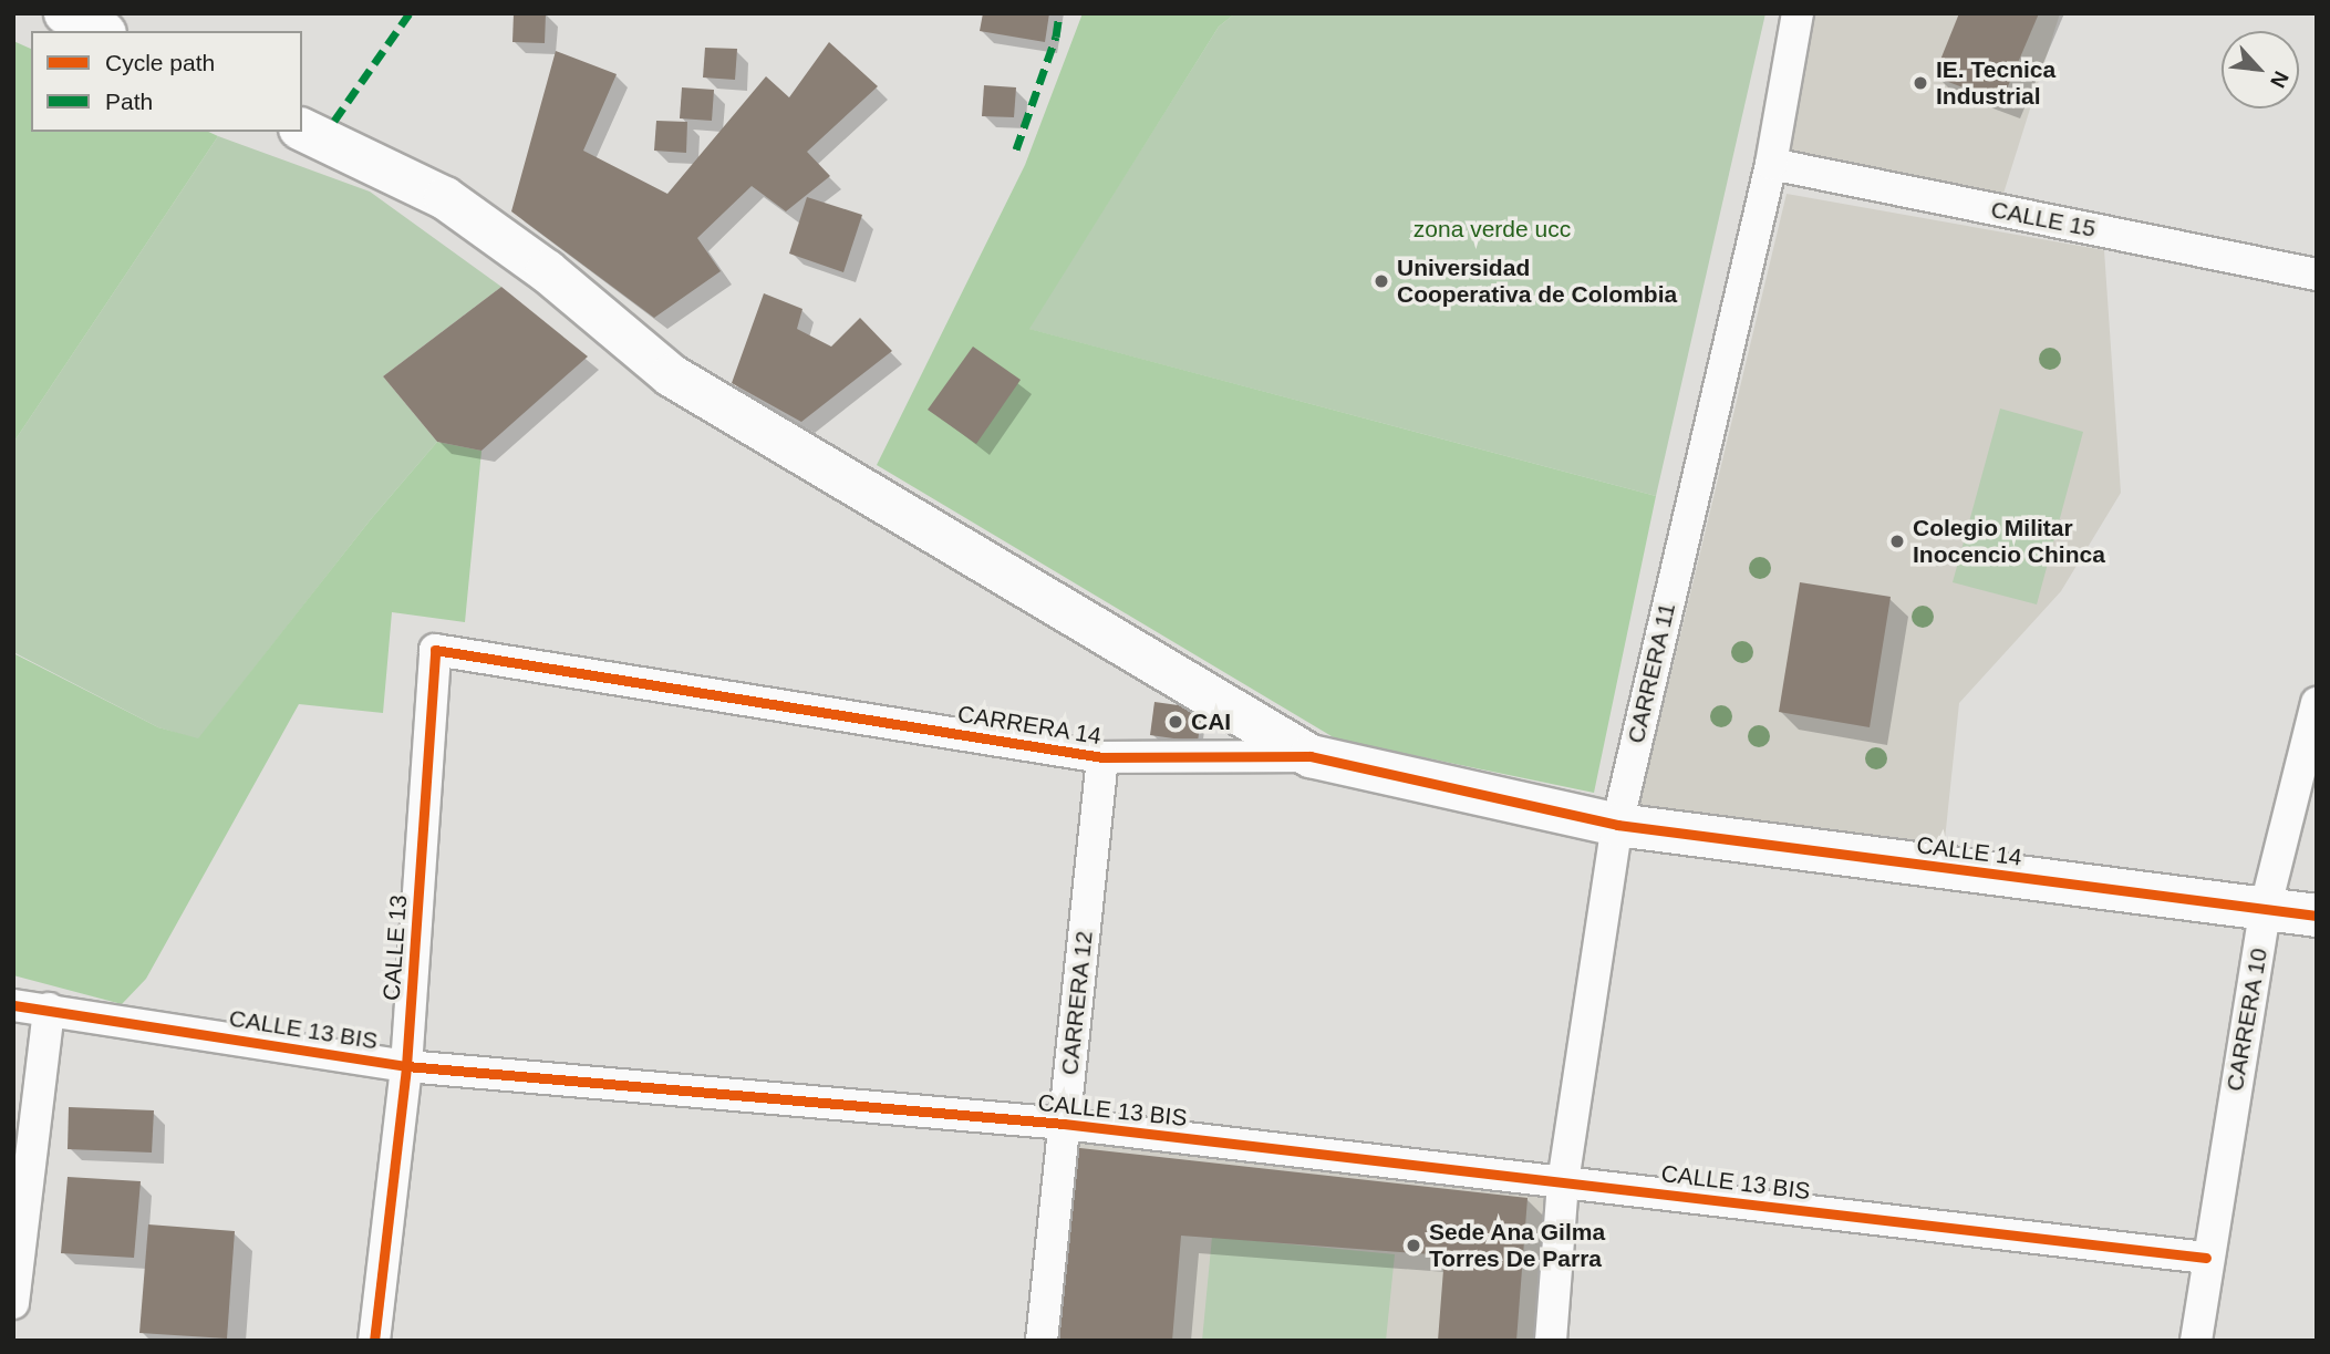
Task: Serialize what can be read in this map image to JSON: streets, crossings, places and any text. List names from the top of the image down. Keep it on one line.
{"streets":{"street":["CALLE 15","CARRERA 11","CARRERA 14","CALLE 14","CALLE 13","CARRERA 12","CARRERA 10","CALLE 13 BIS"]},"crossings":[["CALLE 15","CARRERA 11"],["CARRERA 11","CARRERA 14"],["CARRERA 11","CALLE 14"],["CARRERA 11","CALLE 13 BIS"],["CARRERA 14","CALLE 14"],["CARRERA 14","CALLE 13"],["CARRERA 14","CARRERA 12"],["CALLE 14","CARRERA 10"],["CALLE 13","CALLE 13 BIS"],["CARRERA 12","CALLE 13 BIS"],["CARRERA 10","CALLE 13 BIS"]],"parks":["zona verde ucc"],"places":["IE. Tecnica Industrial","Universidad Cooperativa de Colombia","Colegio Militar Inocencio Chinca","CAI","Sede Ana Gilma Torres De Parra"],"legend":["Cycle path","Path"],"north":"bottom right"}
